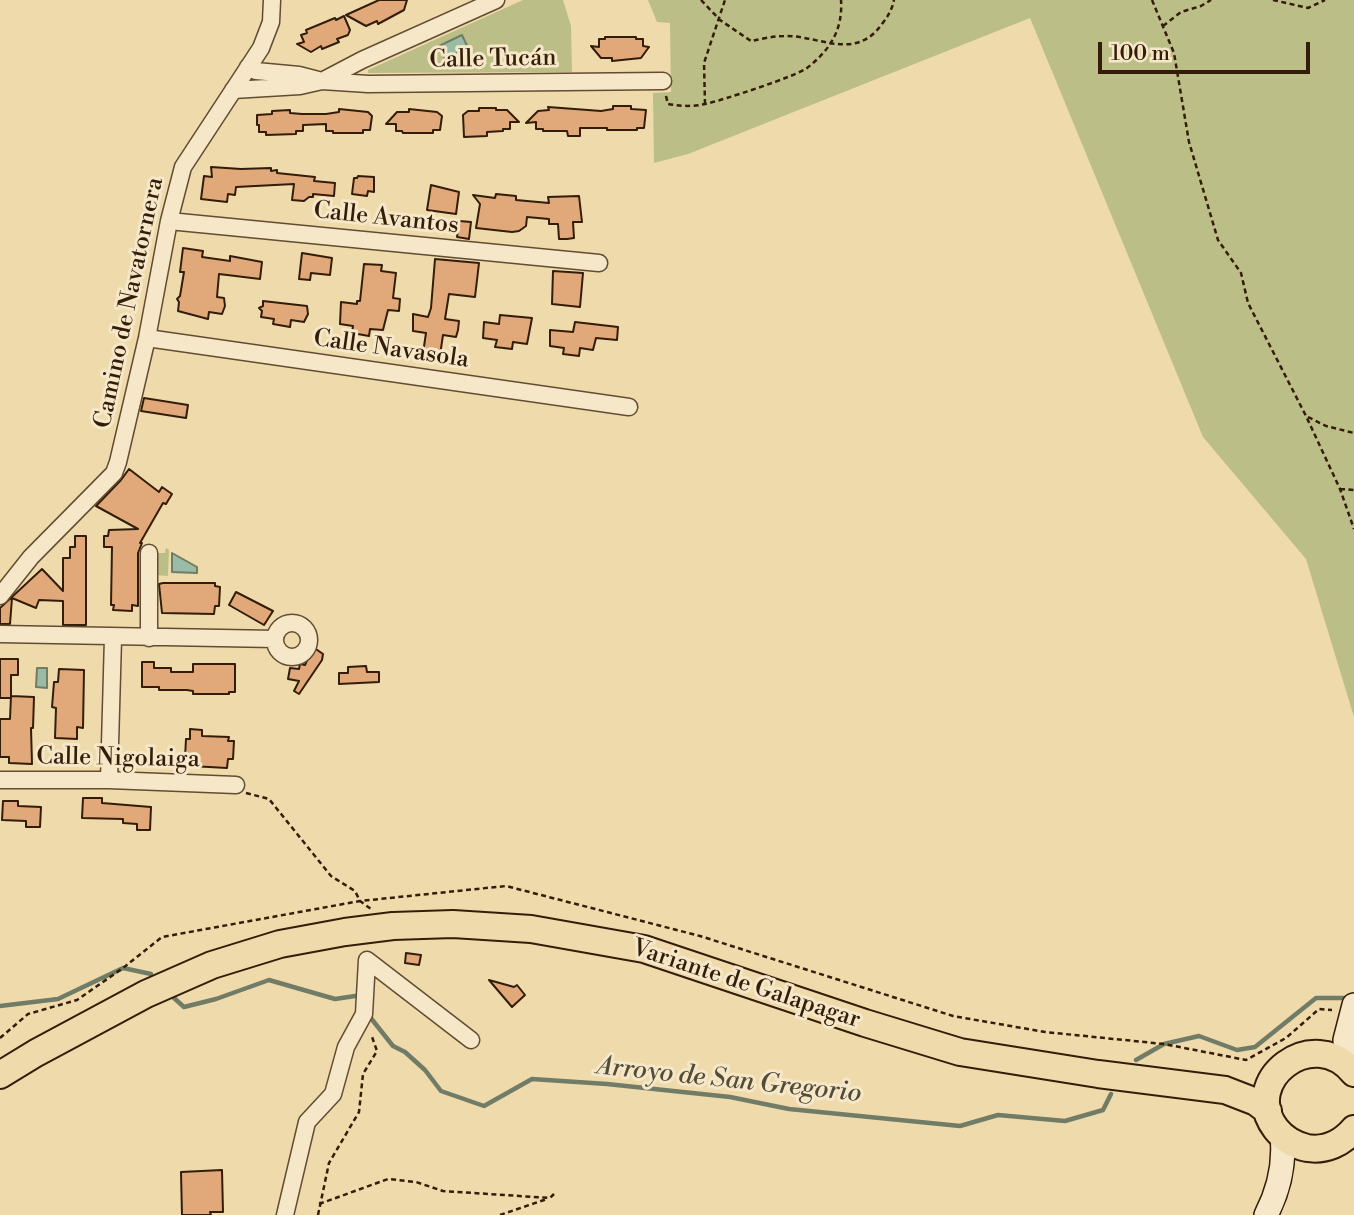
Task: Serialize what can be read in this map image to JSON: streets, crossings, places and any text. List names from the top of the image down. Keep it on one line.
{"streets":{"main road":["Variante de Galapagar"],"street":["Calle Tucán","Calle Avantos","Camino de Navatornera","Calle Navasola","Calle Nigolaiga"]},"crossings":[["Calle Tucán","Camino de Navatornera"],["Calle Avantos","Camino de Navatornera"],["Camino de Navatornera","Calle Navasola"]],"water":["Arroyo de San Gregorio"],"scale_bar":"100 m"}
